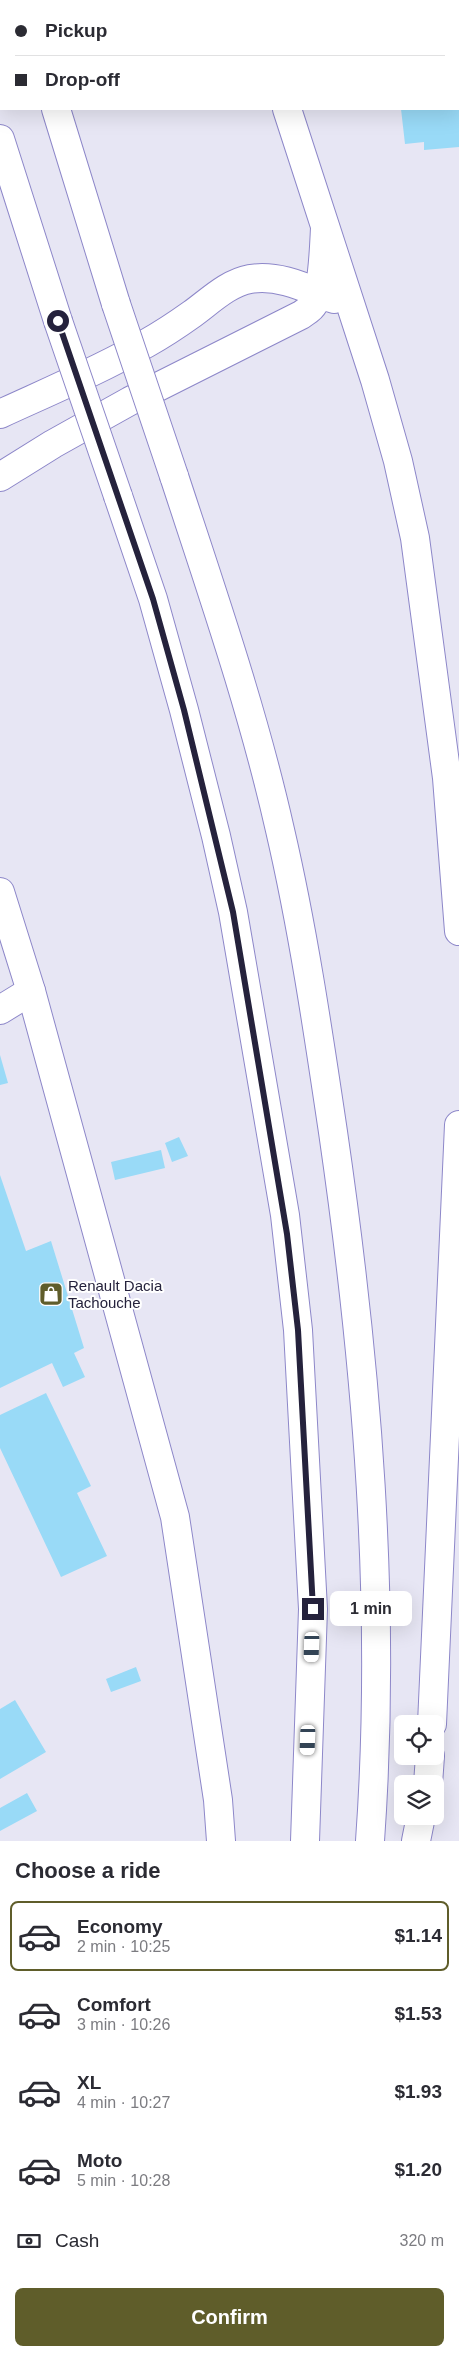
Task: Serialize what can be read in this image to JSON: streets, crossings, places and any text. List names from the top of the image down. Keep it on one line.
{"places":{"shop":["Renault Dacia Tachouche"]},"page":{"banner":["Pickup","Drop-off"],"bubble":"1 min","heading":"Choose a ride","list":[{"name":"Economy","note":"2 min · 10:25","value":"$1.14"},{"name":"Comfort","note":"3 min · 10:26","value":"$1.53"},{"name":"XL","note":"4 min · 10:27","value":"$1.93"},{"name":"Moto","note":"5 min · 10:28","value":"$1.20"}],"pay":["Cash","320 m"],"buttons":"Confirm"}}
